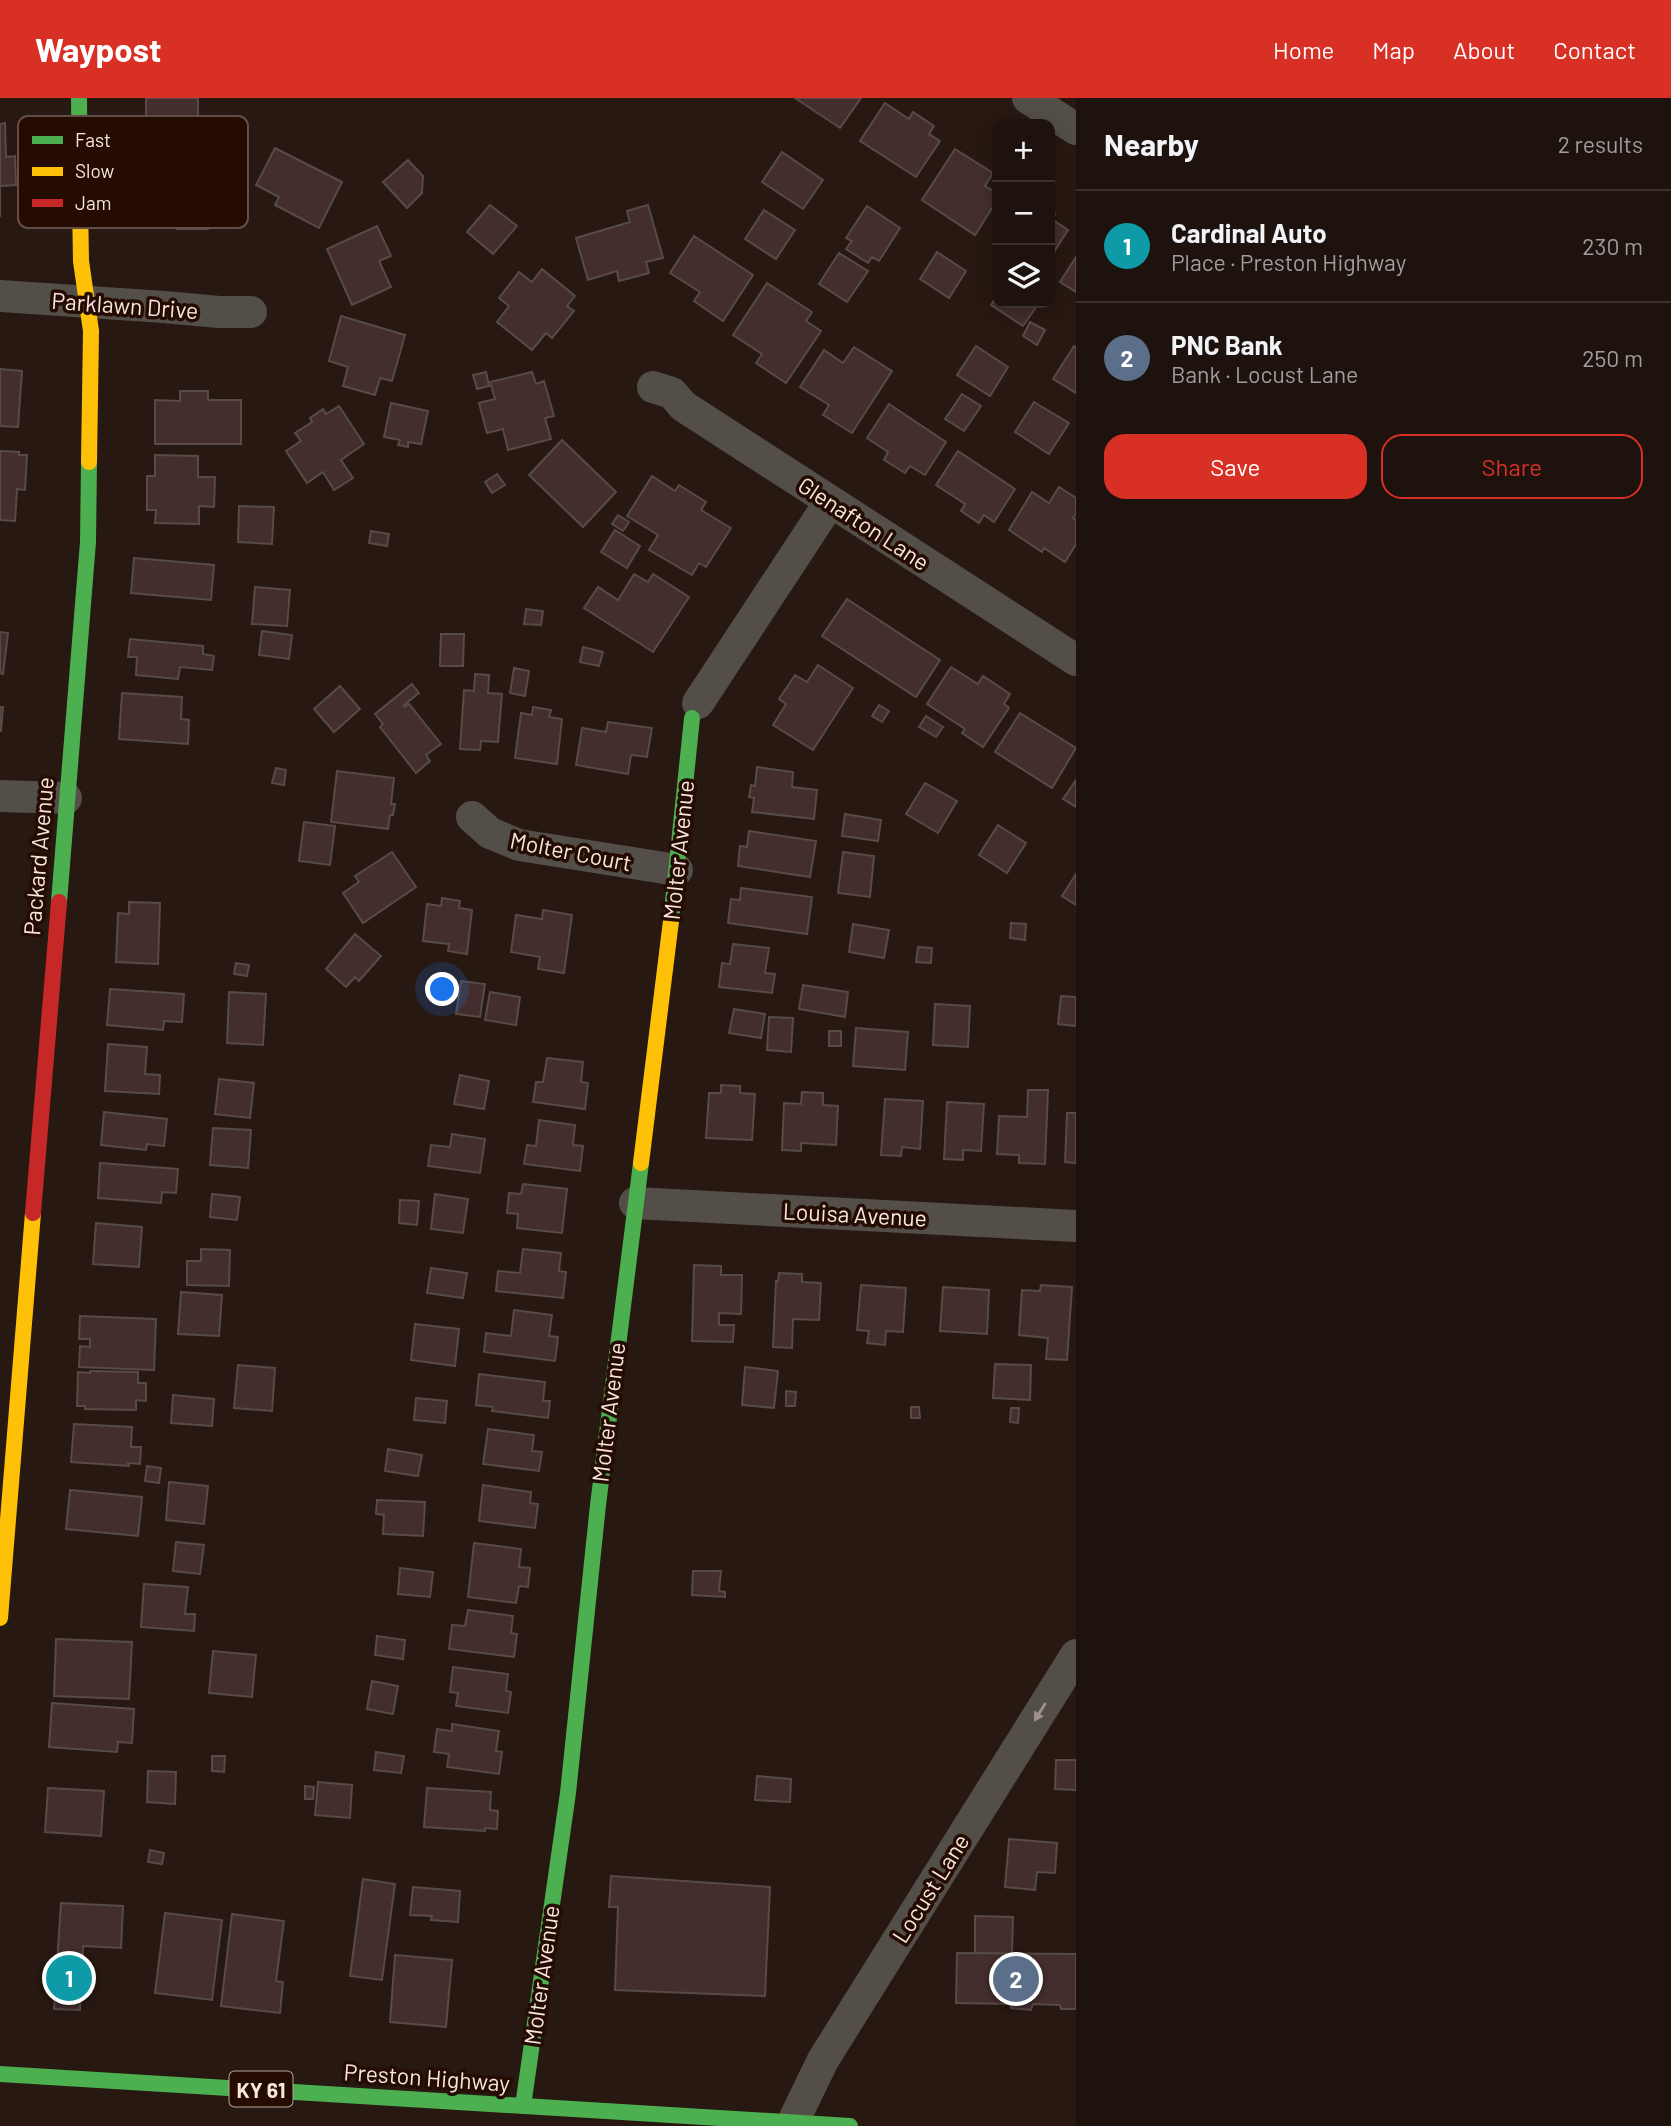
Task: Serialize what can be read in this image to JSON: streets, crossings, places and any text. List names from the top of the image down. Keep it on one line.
{"streets":{"street":["Parklawn Drive","Glenafton Lane","Molter Avenue","Molter Court","Packard Avenue","Louisa Avenue","Locust Lane","Preston Highway","KY 61"]},"crossings":[["Parklawn Drive","Packard Avenue"],["Glenafton Lane","Molter Avenue"],["Molter Avenue","Molter Court"],["Molter Avenue","Louisa Avenue"],["Molter Avenue","Preston Highway"],["Locust Lane","Preston Highway"]],"one_way":["Locust Lane"],"legend":["Fast","Slow","Jam"],"page":{"header":"Waypost","nav":["Home","Map","About","Contact"],"heading":["Nearby","2 results"],"map_buttons":["+","−"],"list":[{"mark":"1","name":"Cardinal Auto","note":"Place · Preston Highway","value":"230 m"},{"mark":"2","name":"PNC Bank","note":"Bank · Locust Lane","value":"250 m"}],"buttons":["Save","Share"],"pins":["1","2"]}}
